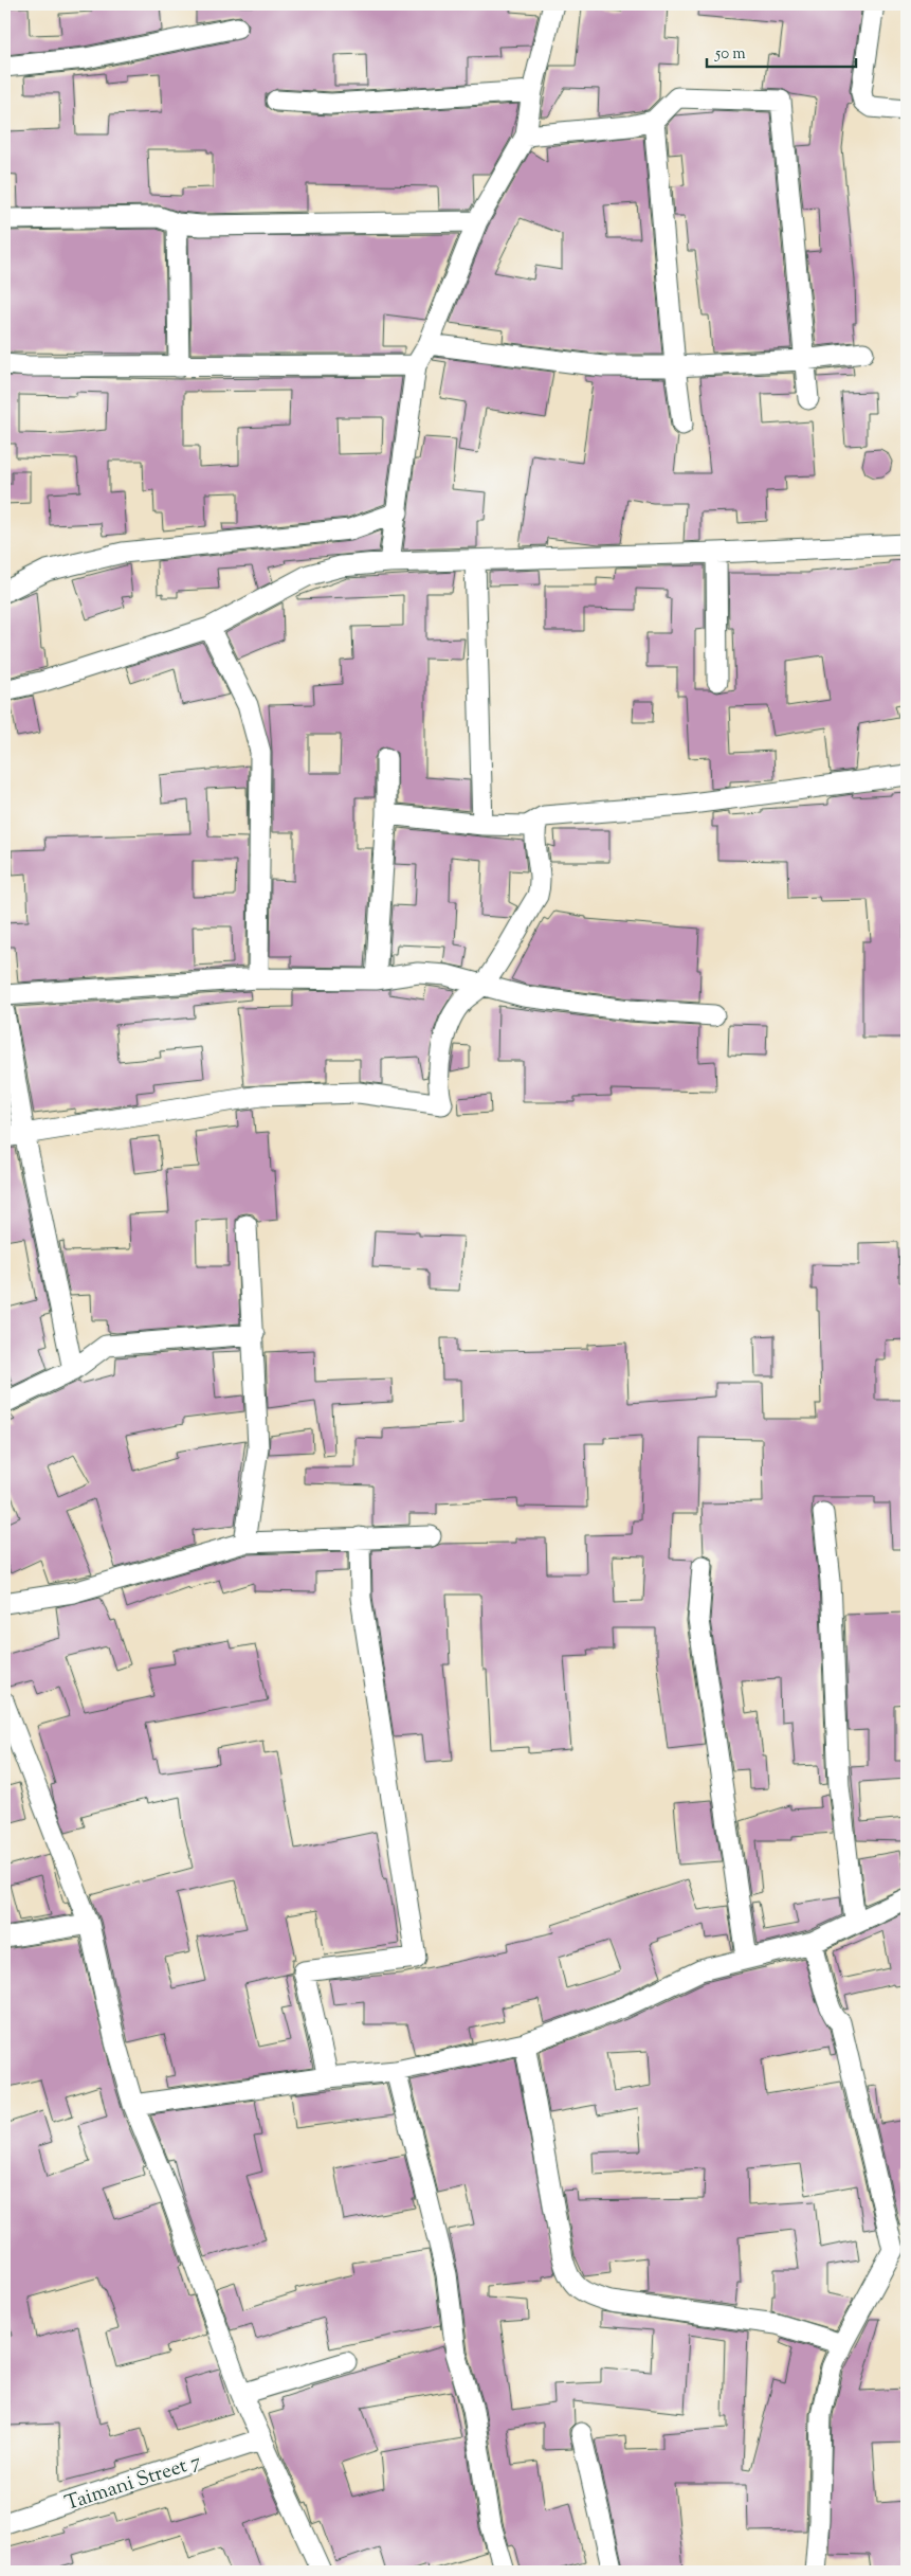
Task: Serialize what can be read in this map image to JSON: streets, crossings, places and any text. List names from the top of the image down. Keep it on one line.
{"streets":{"street":["Taimani Street 7"]},"scale_bar":"50 m"}
